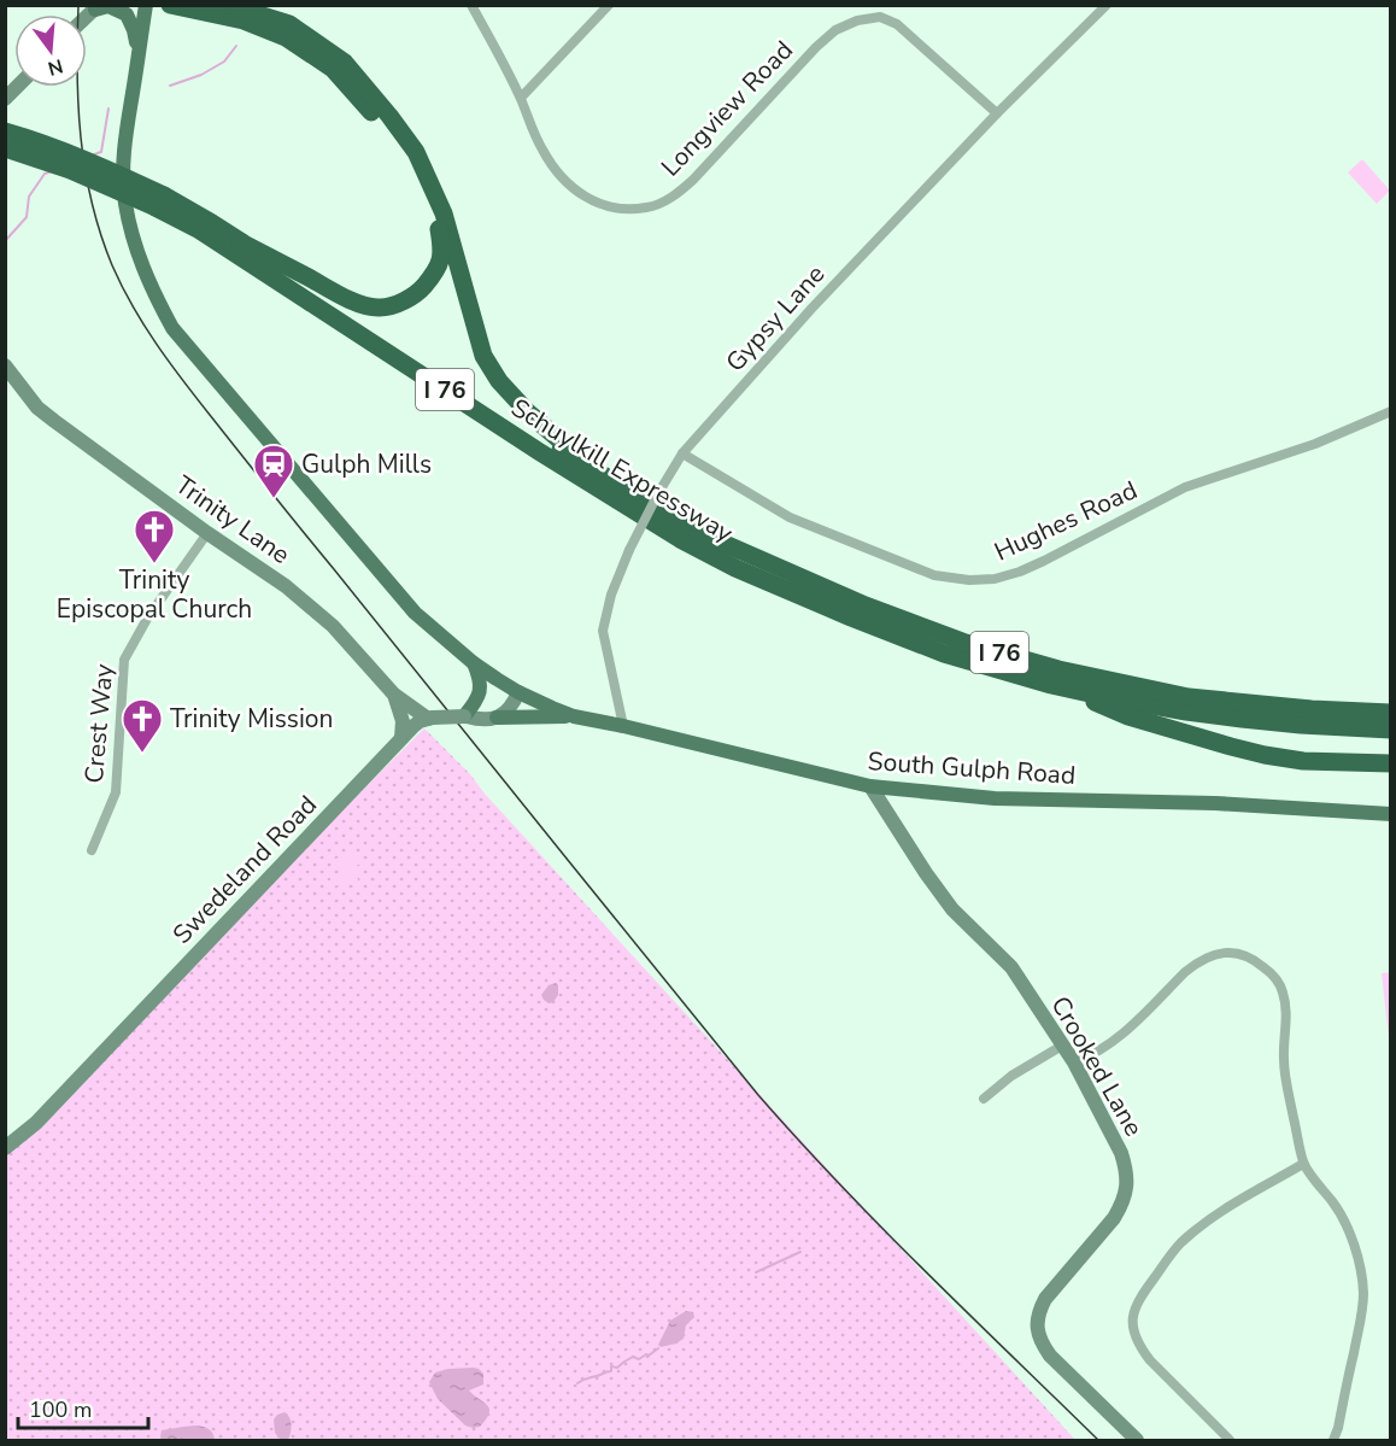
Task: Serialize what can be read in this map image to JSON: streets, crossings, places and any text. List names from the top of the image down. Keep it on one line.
{"streets":{"highway":["I 76","Schuylkill Expressway"],"main road":["South Gulph Road"],"street":["Longview Road","Gypsy Lane","Trinity Lane","Hughes Road","Crest Way","Swedeland Road","Crooked Lane"]},"crossings":[["Longview Road","Gypsy Lane"],["Gypsy Lane","Hughes Road"],["Gypsy Lane","South Gulph Road"],["Trinity Lane","Crest Way"],["Trinity Lane","Swedeland Road"],["South Gulph Road","Crooked Lane"]],"places":{"station":["Gulph Mills"],"church":["Trinity Episcopal Church","Trinity Mission"]},"scale_bar":"100 m","north":"bottom"}
